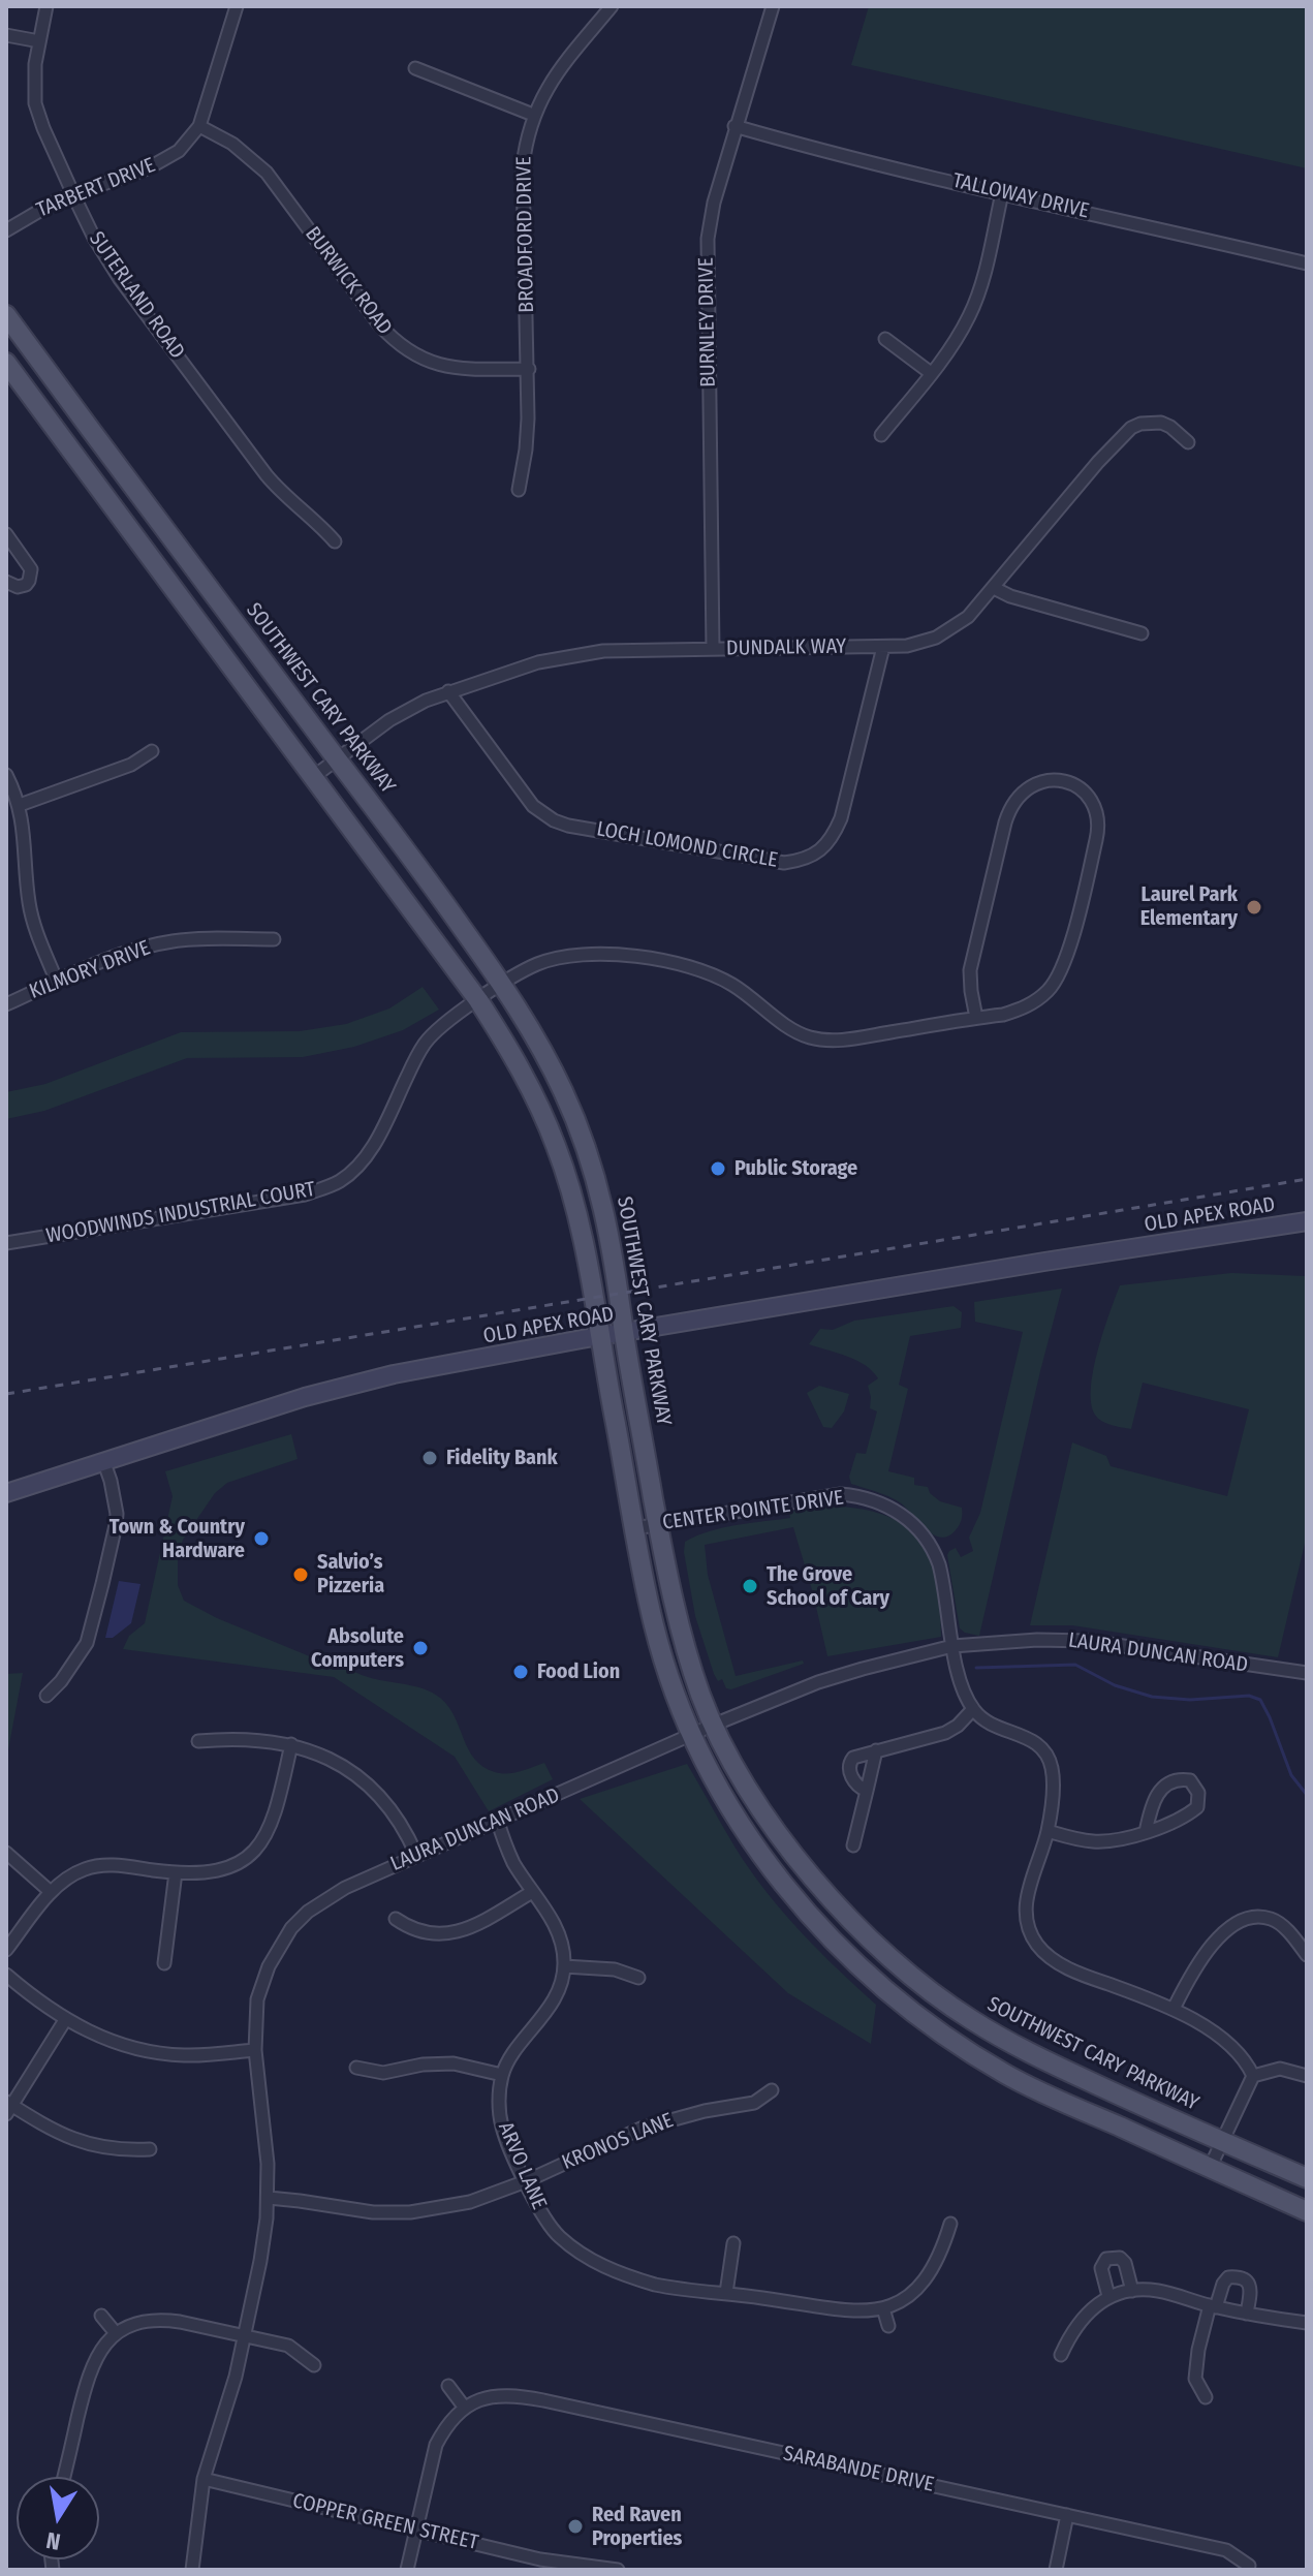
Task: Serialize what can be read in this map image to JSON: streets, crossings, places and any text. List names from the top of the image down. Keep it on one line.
{"streets":{"main road":["SOUTHWEST CARY PARKWAY","OLD APEX ROAD"],"street":["TARBERT DRIVE","TALLOWAY DRIVE","BROADFORD DRIVE","BURWICK ROAD","SUTERLAND ROAD","BURNLEY DRIVE","DUNDALK WAY","LOCH LOMOND CIRCLE","KILMORY DRIVE","WOODWINDS INDUSTRIAL COURT","CENTER POINTE DRIVE","LAURA DUNCAN ROAD","KRONOS LANE","ARVO LANE","SARABANDE DRIVE","COPPER GREEN STREET"]},"crossings":[["TARBERT DRIVE","BURWICK ROAD"],["TARBERT DRIVE","SUTERLAND ROAD"],["TALLOWAY DRIVE","BURNLEY DRIVE"],["BROADFORD DRIVE","BURWICK ROAD"],["BURNLEY DRIVE","DUNDALK WAY"],["DUNDALK WAY","SOUTHWEST CARY PARKWAY"],["DUNDALK WAY","LOCH LOMOND CIRCLE"],["SOUTHWEST CARY PARKWAY","WOODWINDS INDUSTRIAL COURT"],["SOUTHWEST CARY PARKWAY","OLD APEX ROAD"],["SOUTHWEST CARY PARKWAY","CENTER POINTE DRIVE"],["SOUTHWEST CARY PARKWAY","LAURA DUNCAN ROAD"],["CENTER POINTE DRIVE","LAURA DUNCAN ROAD"],["LAURA DUNCAN ROAD","KRONOS LANE"],["LAURA DUNCAN ROAD","COPPER GREEN STREET"],["KRONOS LANE","ARVO LANE"]],"places":["Laurel Park Elementary","Public Storage","Fidelity Bank","Town & Country Hardware","Salvio’s Pizzeria","The Grove School of Cary","Absolute Computers","Food Lion","Red Raven Properties"],"north":"bottom"}
